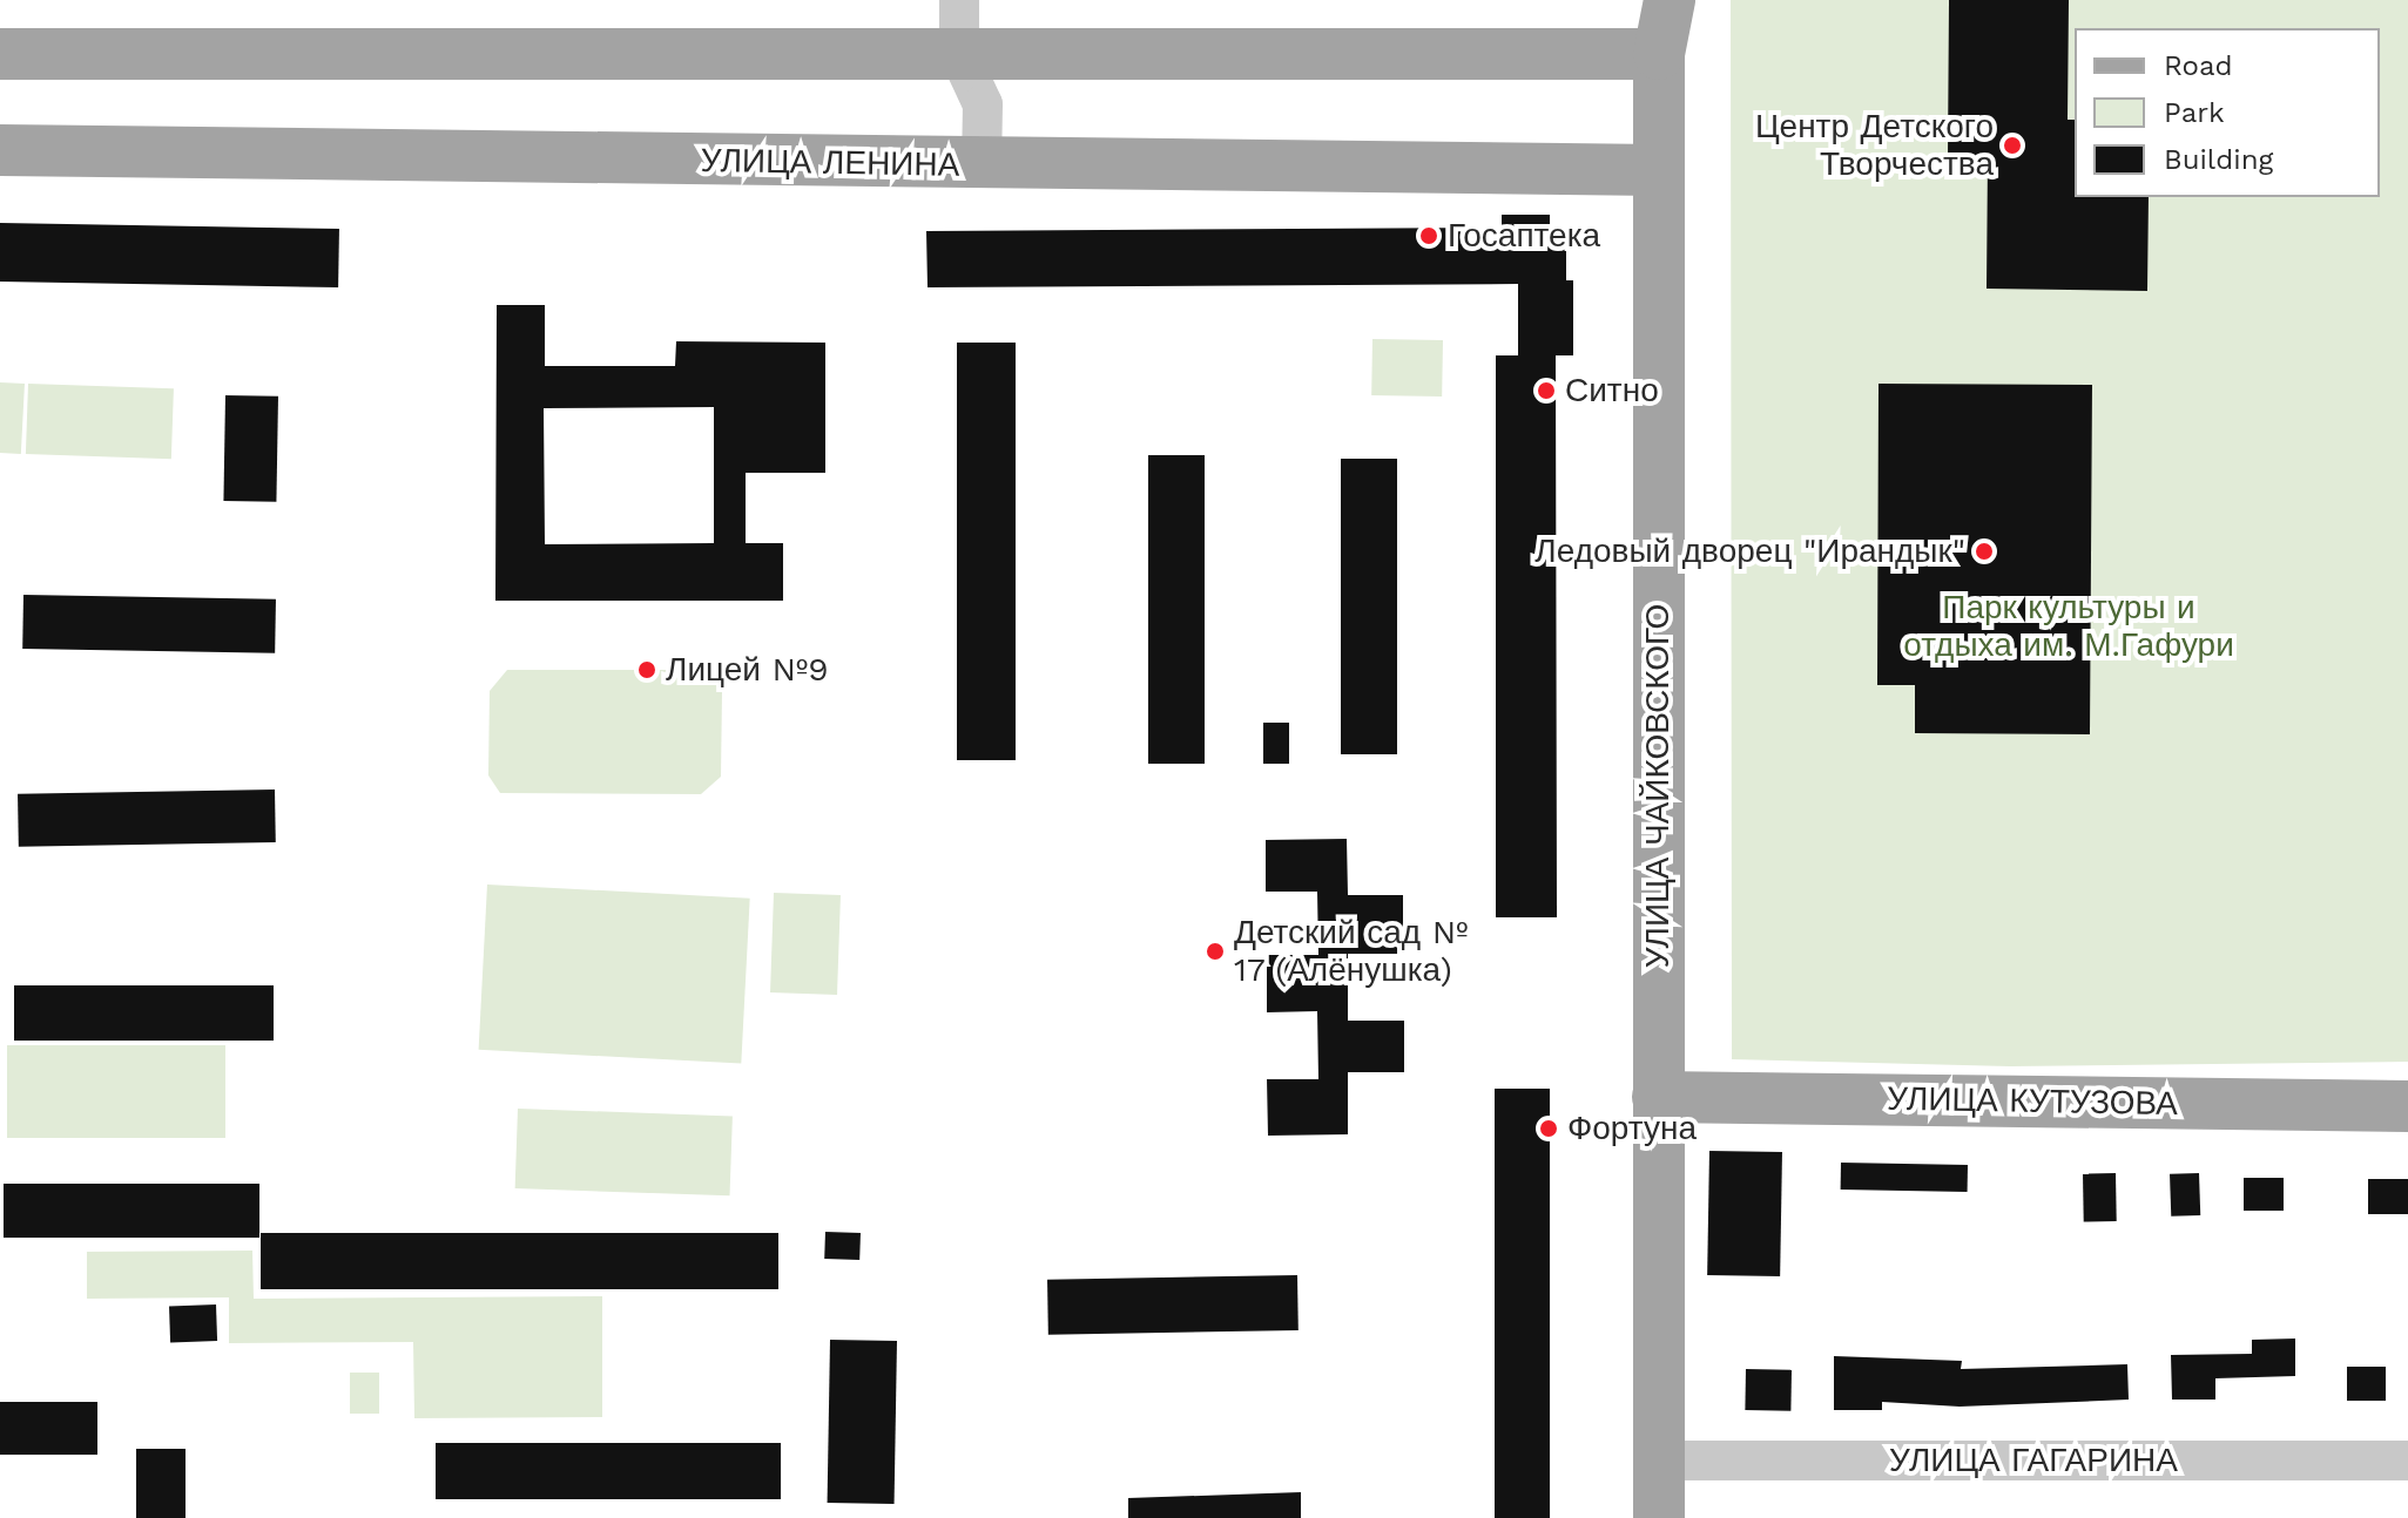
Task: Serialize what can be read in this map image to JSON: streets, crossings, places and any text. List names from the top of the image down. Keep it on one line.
{"streets":{"main road":["УЛИЦА ЛЕНИНА","УЛИЦА ЧАЙКОВСКОГО","УЛИЦА КУТУЗОВА"],"street":["УЛИЦА ГАГАРИНА"]},"crossings":[["УЛИЦА ЛЕНИНА","УЛИЦА ЧАЙКОВСКОГО"],["УЛИЦА ЧАЙКОВСКОГО","УЛИЦА КУТУЗОВА"],["УЛИЦА ЧАЙКОВСКОГО","УЛИЦА ГАГАРИНА"]],"parks":["Парк культуры и отдыха им. М.Гафури"],"places":["Центр Детского Творчества","Госаптека","Ситно","Ледовый дворец \"Ирандык\"","Лицей №9","Детский сад № 17 (Алёнушка)","Фортуна"],"legend":["Road","Park","Building"]}
